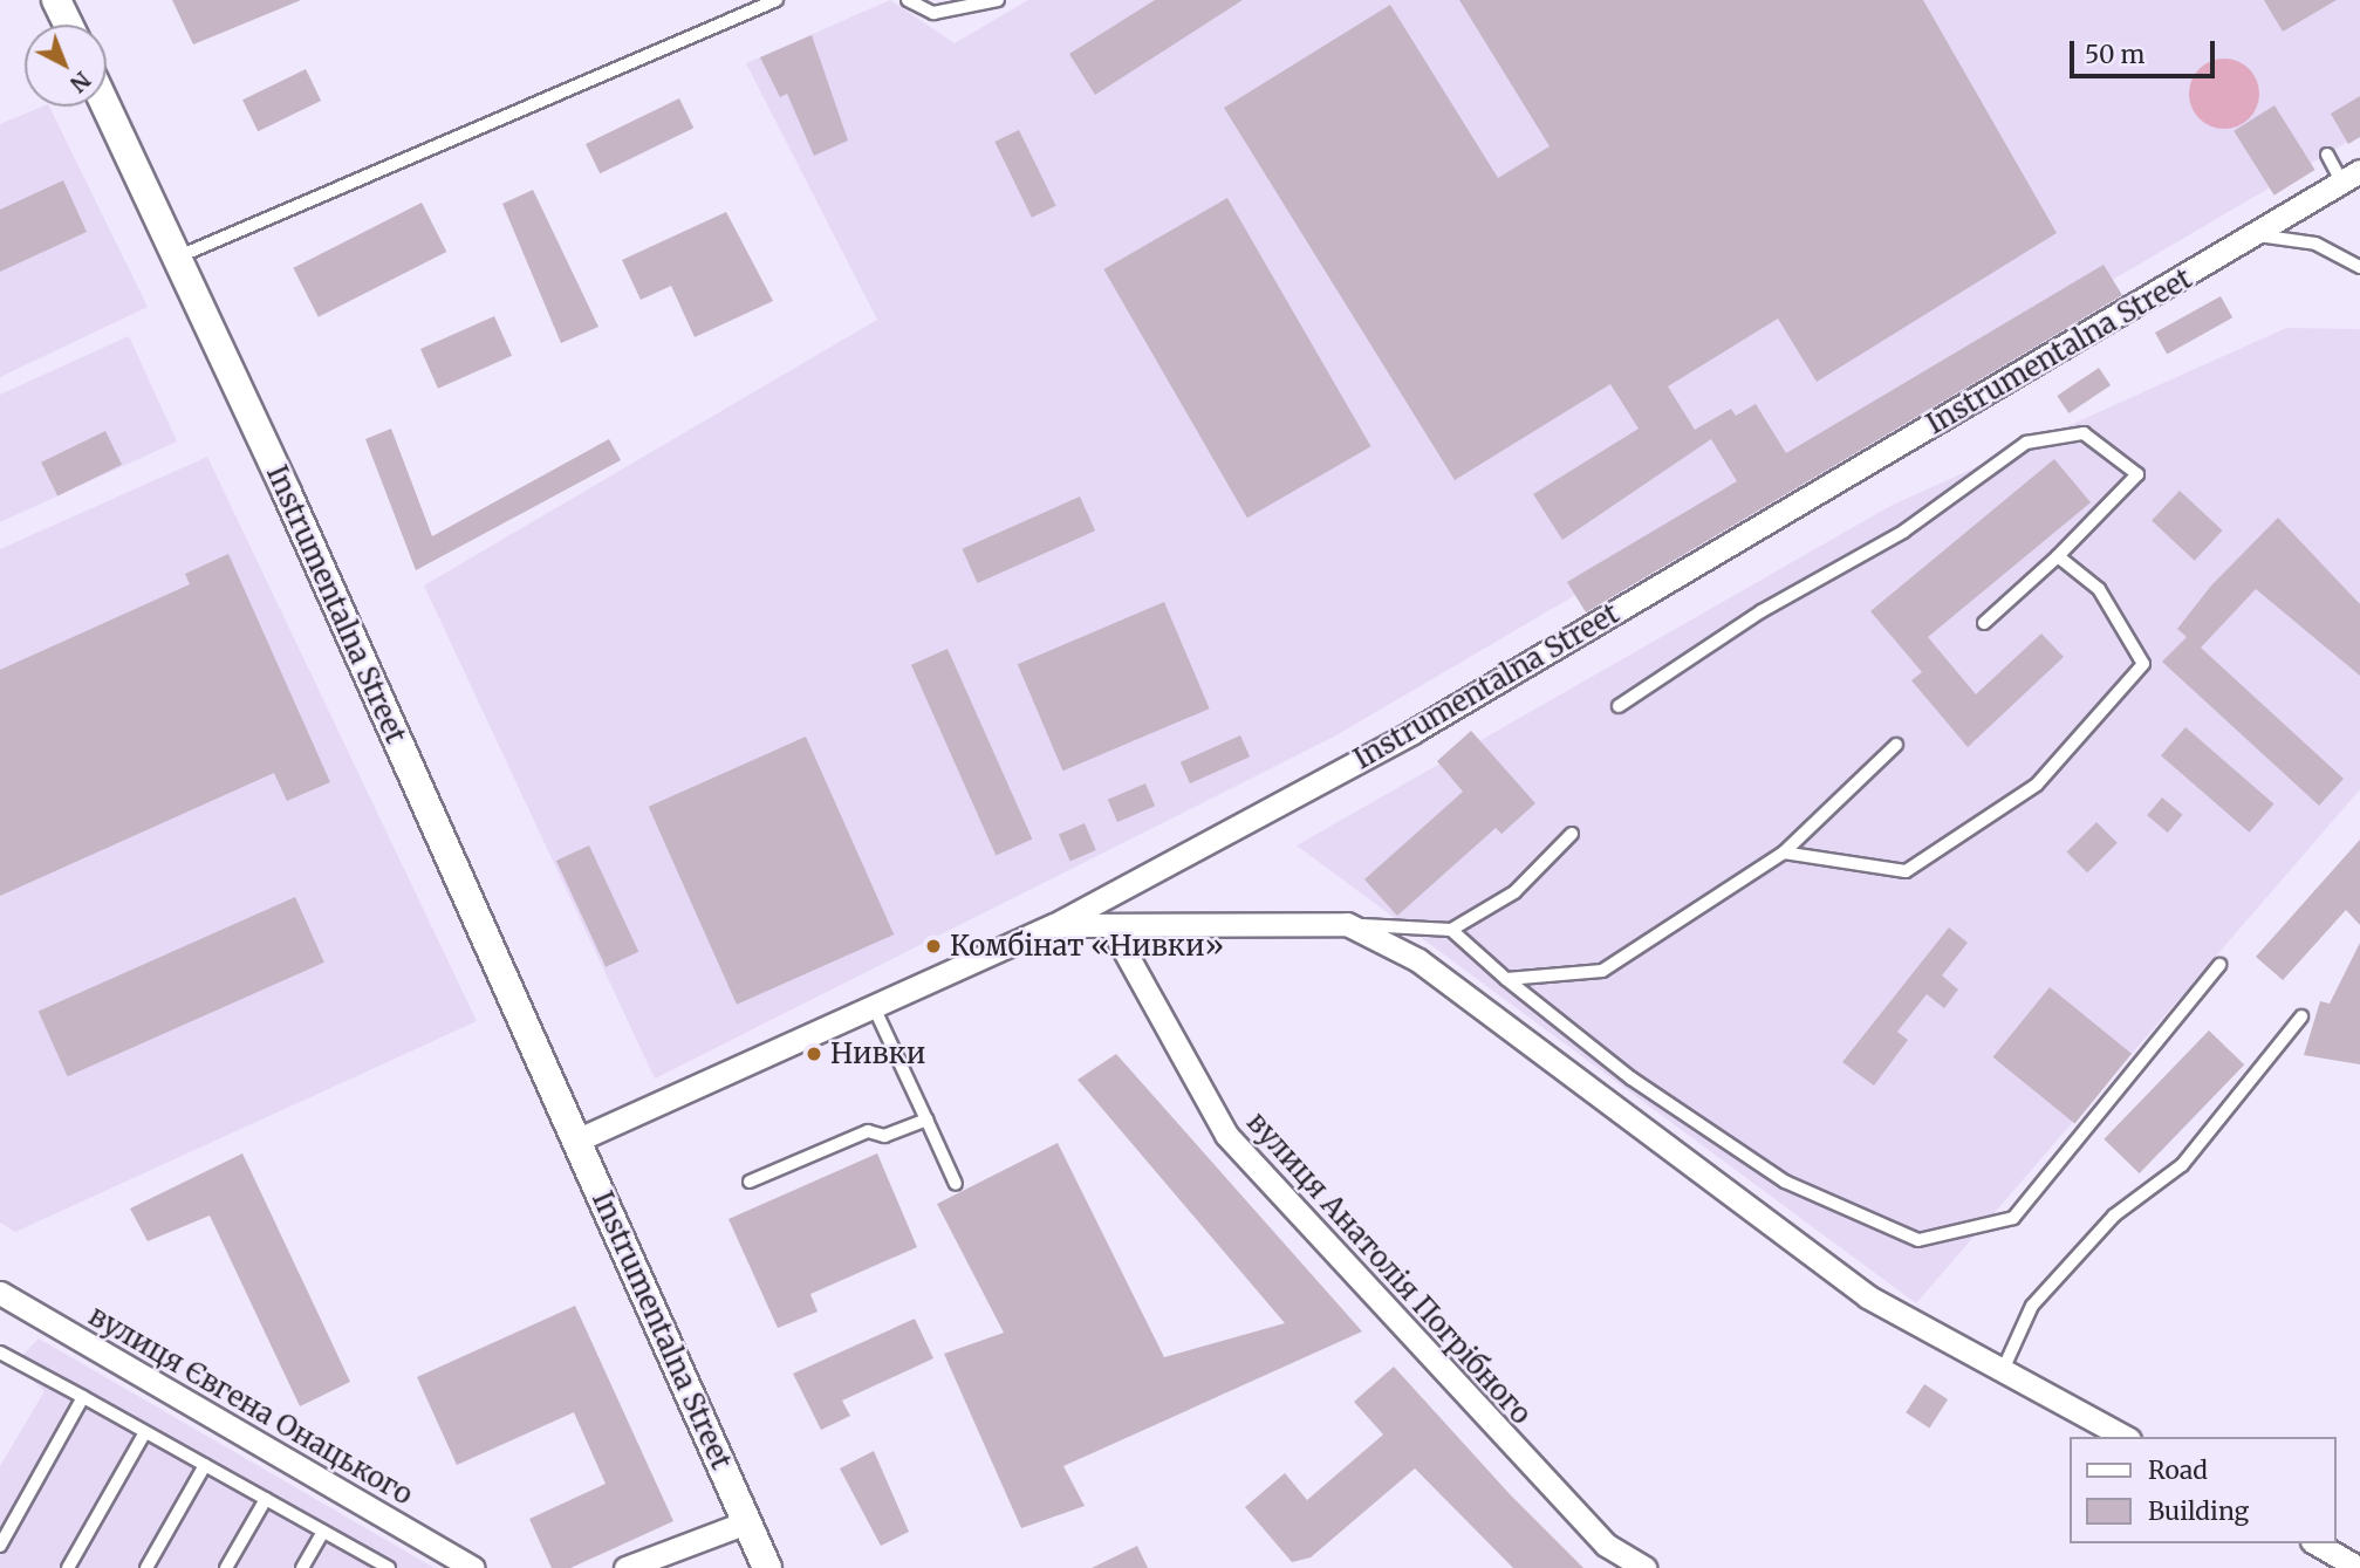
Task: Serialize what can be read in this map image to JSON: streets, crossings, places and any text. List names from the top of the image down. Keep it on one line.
{"streets":{"street":["Instrumentalna Street","вулиця Анатолія Погрібного","вулиця Євгена Онацького"]},"places":["Комбінат «Нивки»","Нивки"],"legend":["Road","Building"],"scale_bar":"50 m","north":"bottom right"}
